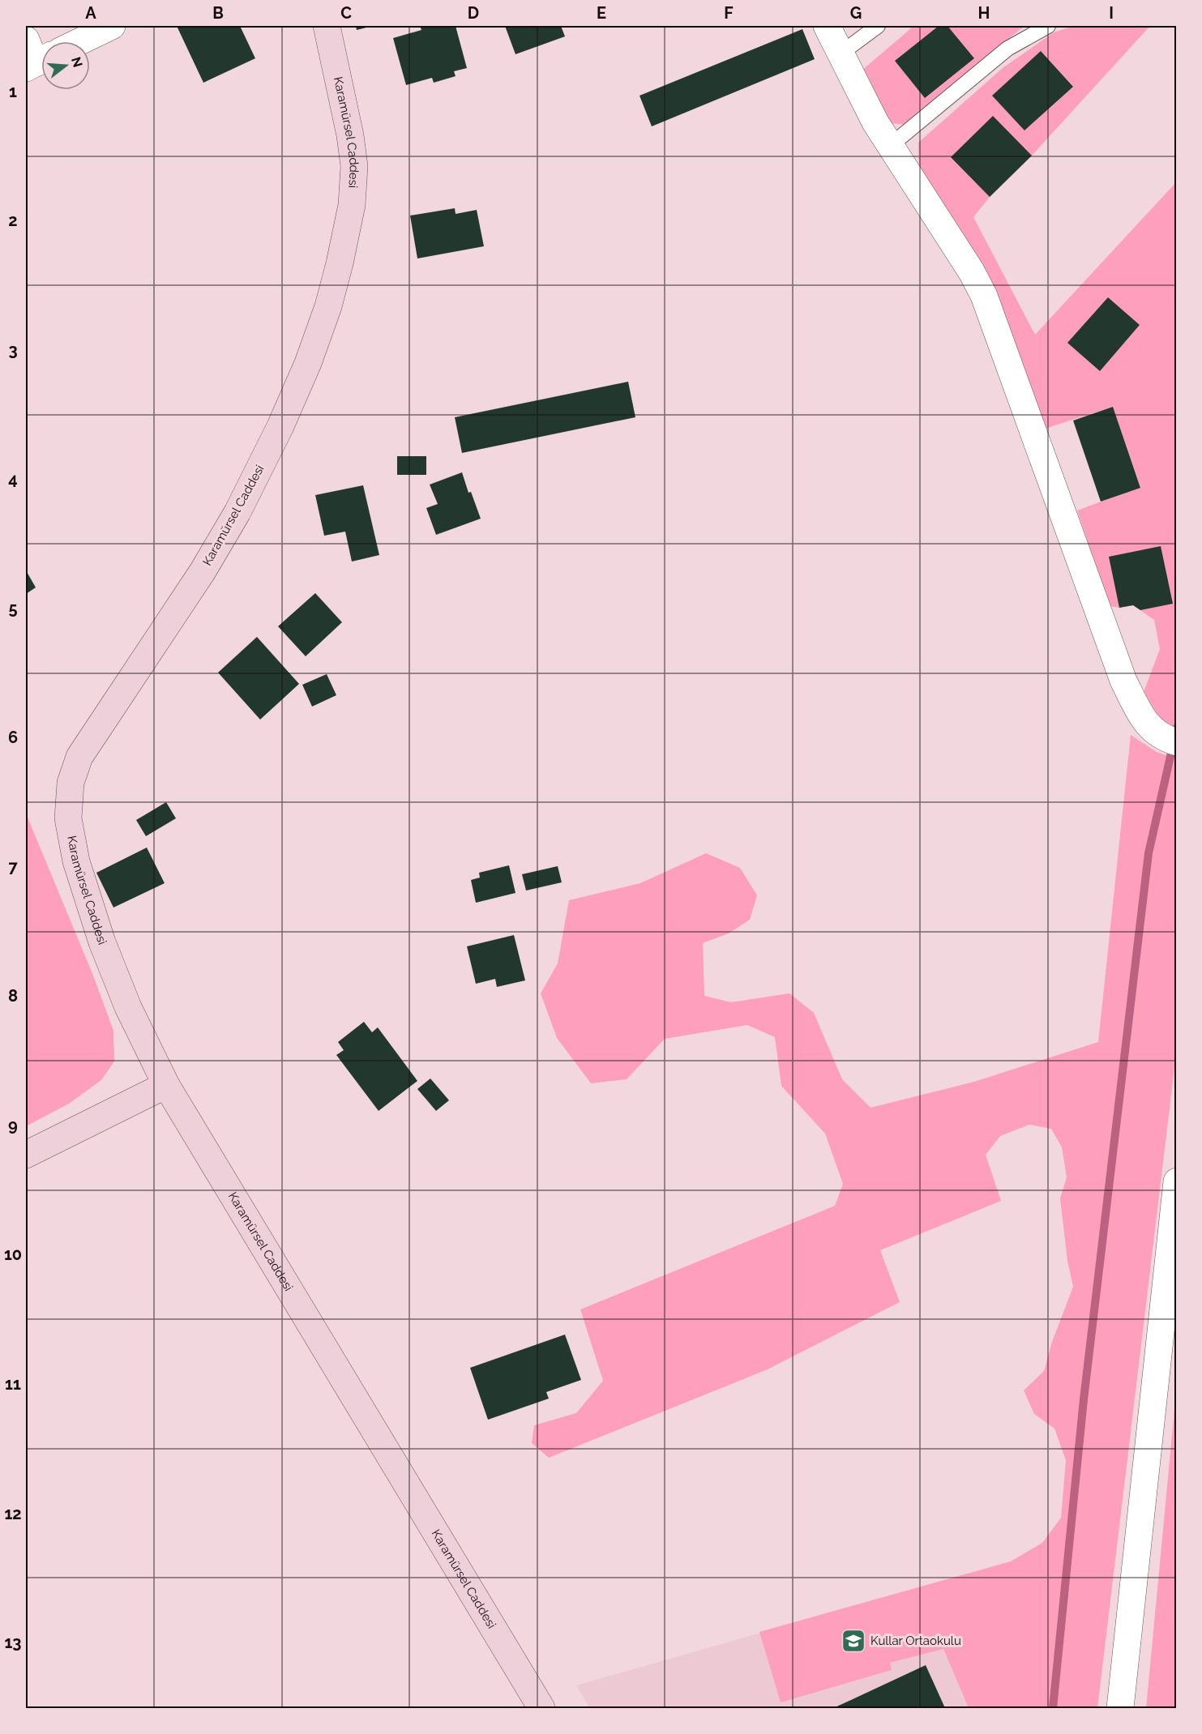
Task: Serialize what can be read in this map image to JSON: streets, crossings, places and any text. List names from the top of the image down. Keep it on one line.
{"streets":{"main road":["Karamürsel Caddesi"]},"places":{"school or university":["Kullar Ortaokulu"]},"north":"right","grid":{"columns":["A","B","C","D","E","F","G","H","I"],"rows":["1","2","3","4","5","6","7","8","9","10","11","12","13"]}}
